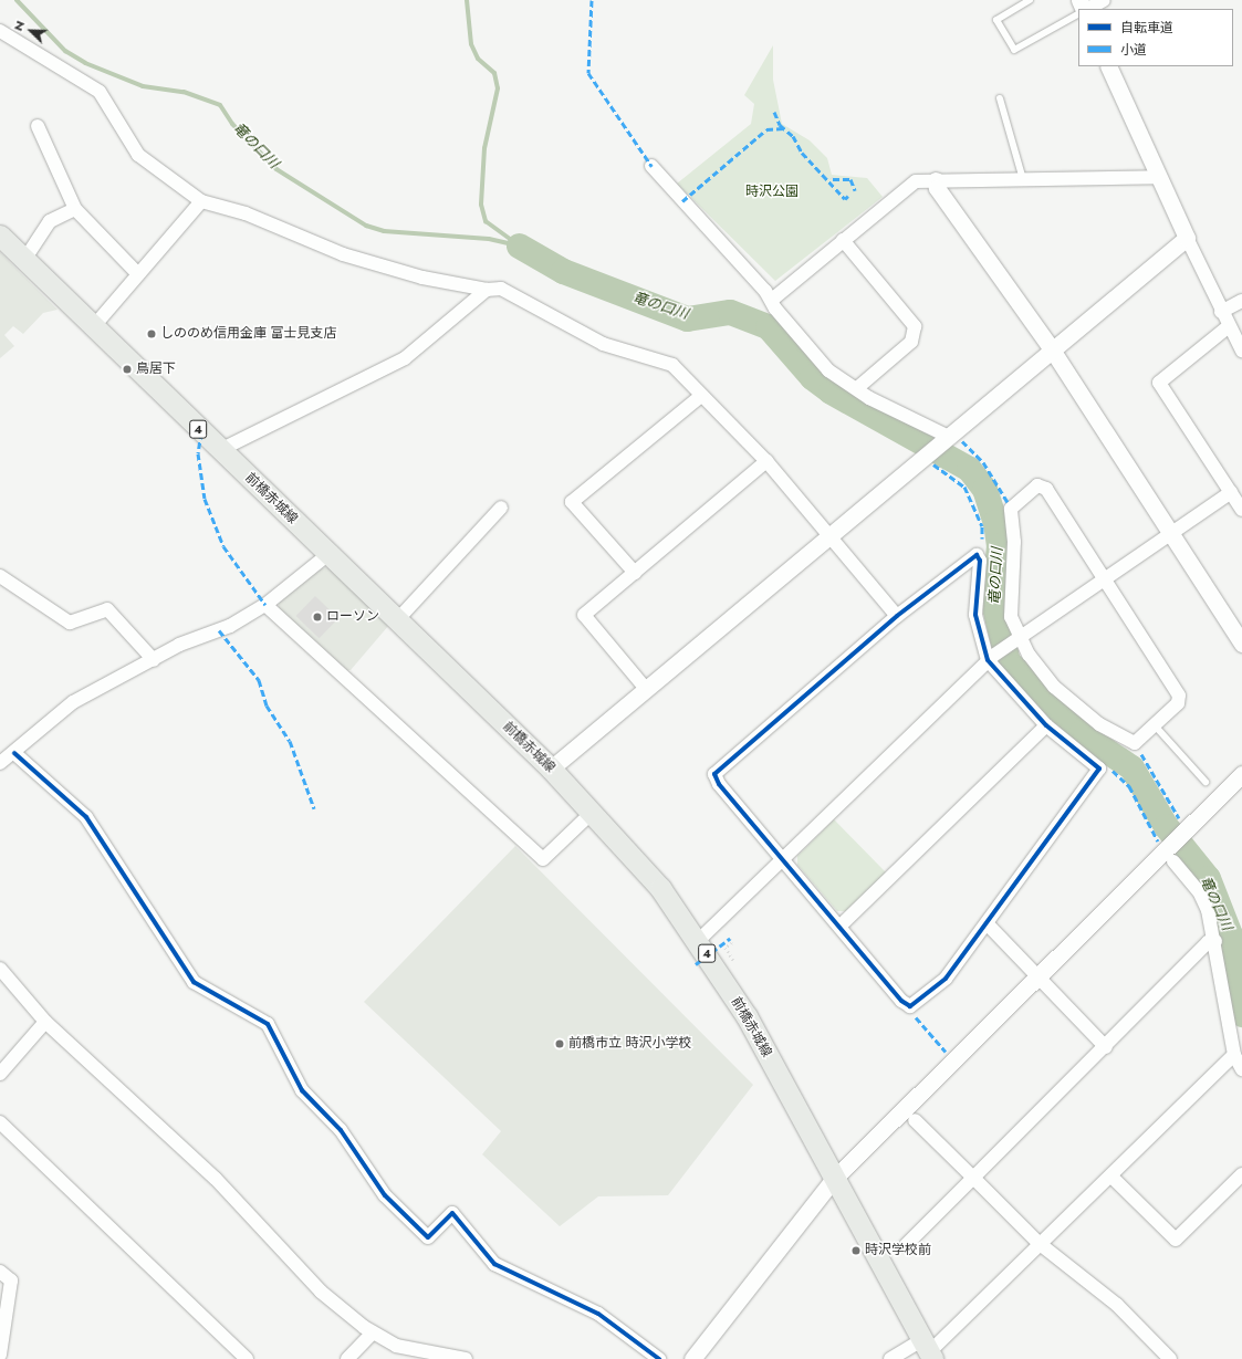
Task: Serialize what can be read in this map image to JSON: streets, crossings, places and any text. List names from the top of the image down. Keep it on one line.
{"streets":{"main road":["4","前橋赤城線"]},"water":["竜の口川"],"parks":["時沢公園"],"places":["しののめ信用金庫 富士見支店","鳥居下","ローソン","前橋市立 時沢小学校","時沢学校前"],"legend":["自転車道","小道"],"north":"top left"}
